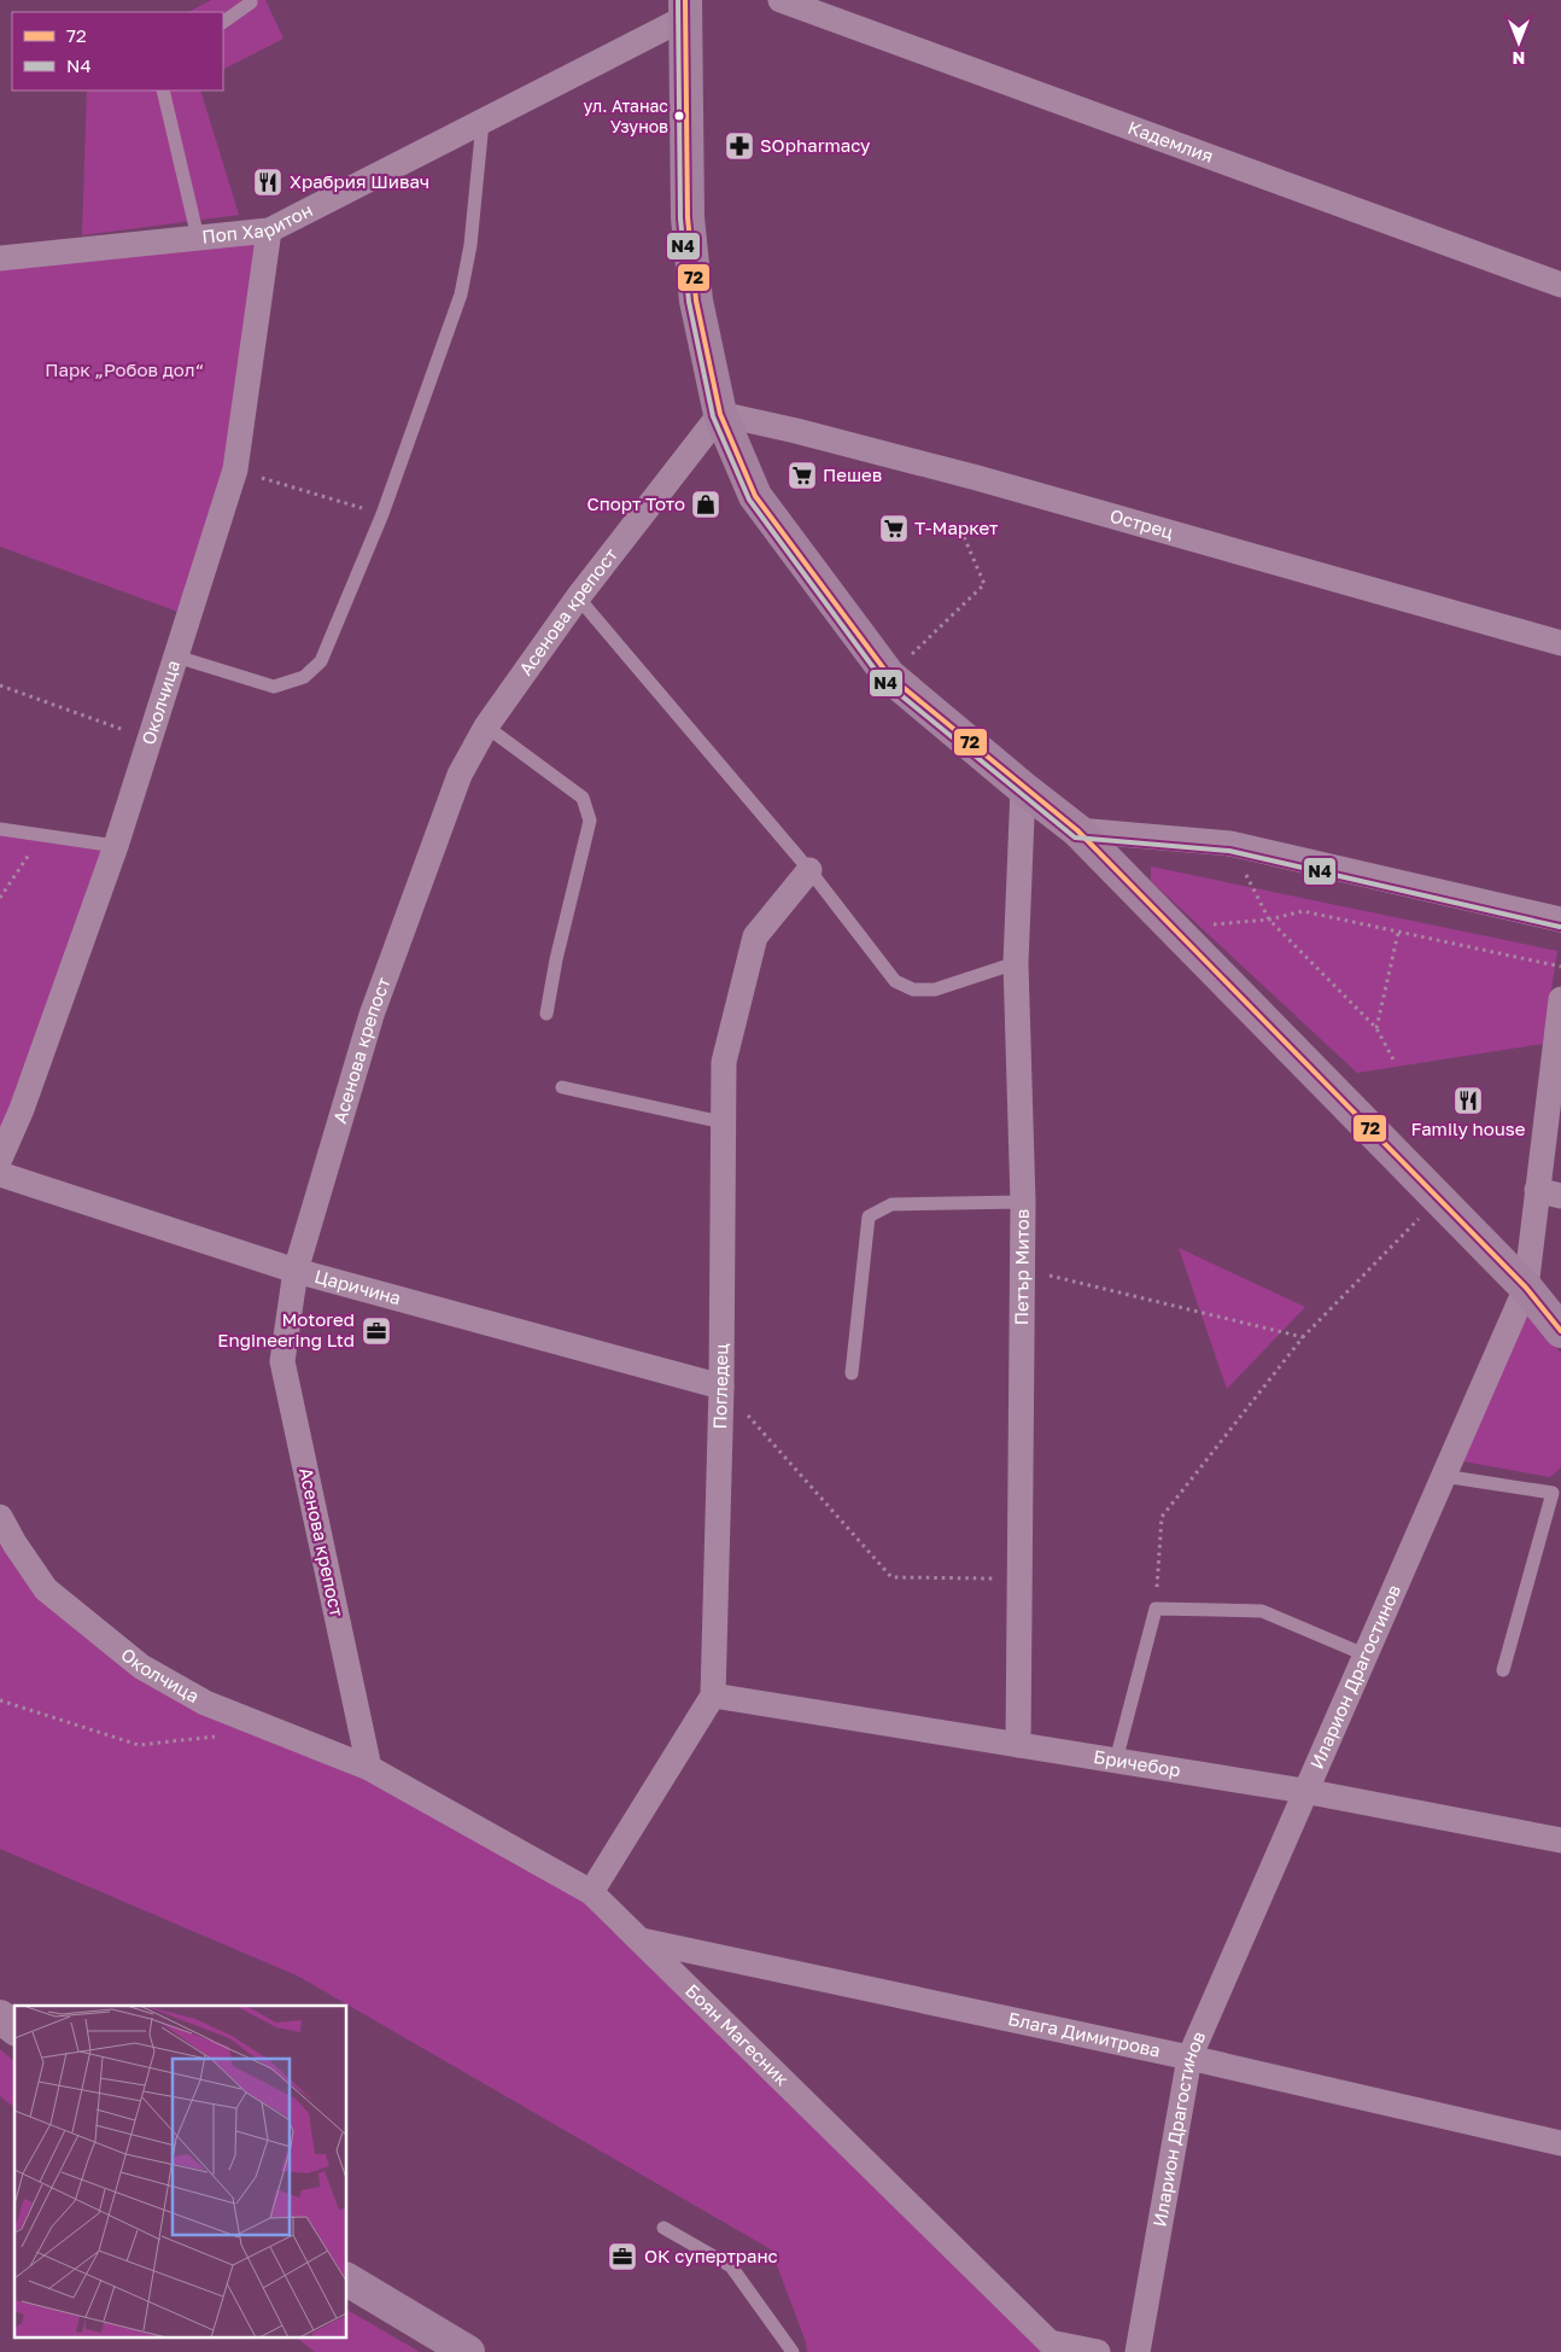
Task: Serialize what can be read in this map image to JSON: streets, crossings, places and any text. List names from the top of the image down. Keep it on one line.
{"streets":{"street":["Кадемлия","Поп Харитон","Острец","Асенова крепост","Околчица","Петър Митов","Царичина","Погледец","Иларион Драгостинов","Бричебор","Боян Магесник","Блага Димитрова"]},"crossings":[["Поп Харитон","Околчица"],["Острец","Асенова крепост"],["Асенова крепост","Околчица"],["Асенова крепост","Царичина"],["Асенова крепост","Боян Магесник"],["Околчица","Боян Магесник"],["Петър Митов","Бричебор"],["Царичина","Погледец"],["Погледец","Бричебор"],["Иларион Драгостинов","Бричебор"],["Иларион Драгостинов","Блага Димитрова"],["Боян Магесник","Блага Димитрова"]],"parks":["Парк „Робов дол“"],"places":{"other":["ул. Атанас Узунов"],"pharmacy":["SOpharmacy"],"restaurant":["Храбрия Шивач","Family house"],"supermarket":["Пешев","Т-Маркет"],"shop":["Спорт Тото"],"office":["Motored Engineering Ltd","ОК супертранс"]},"lines":["transit line 72","transit line N4"],"legend":["72","N4"],"north":"bottom"}
